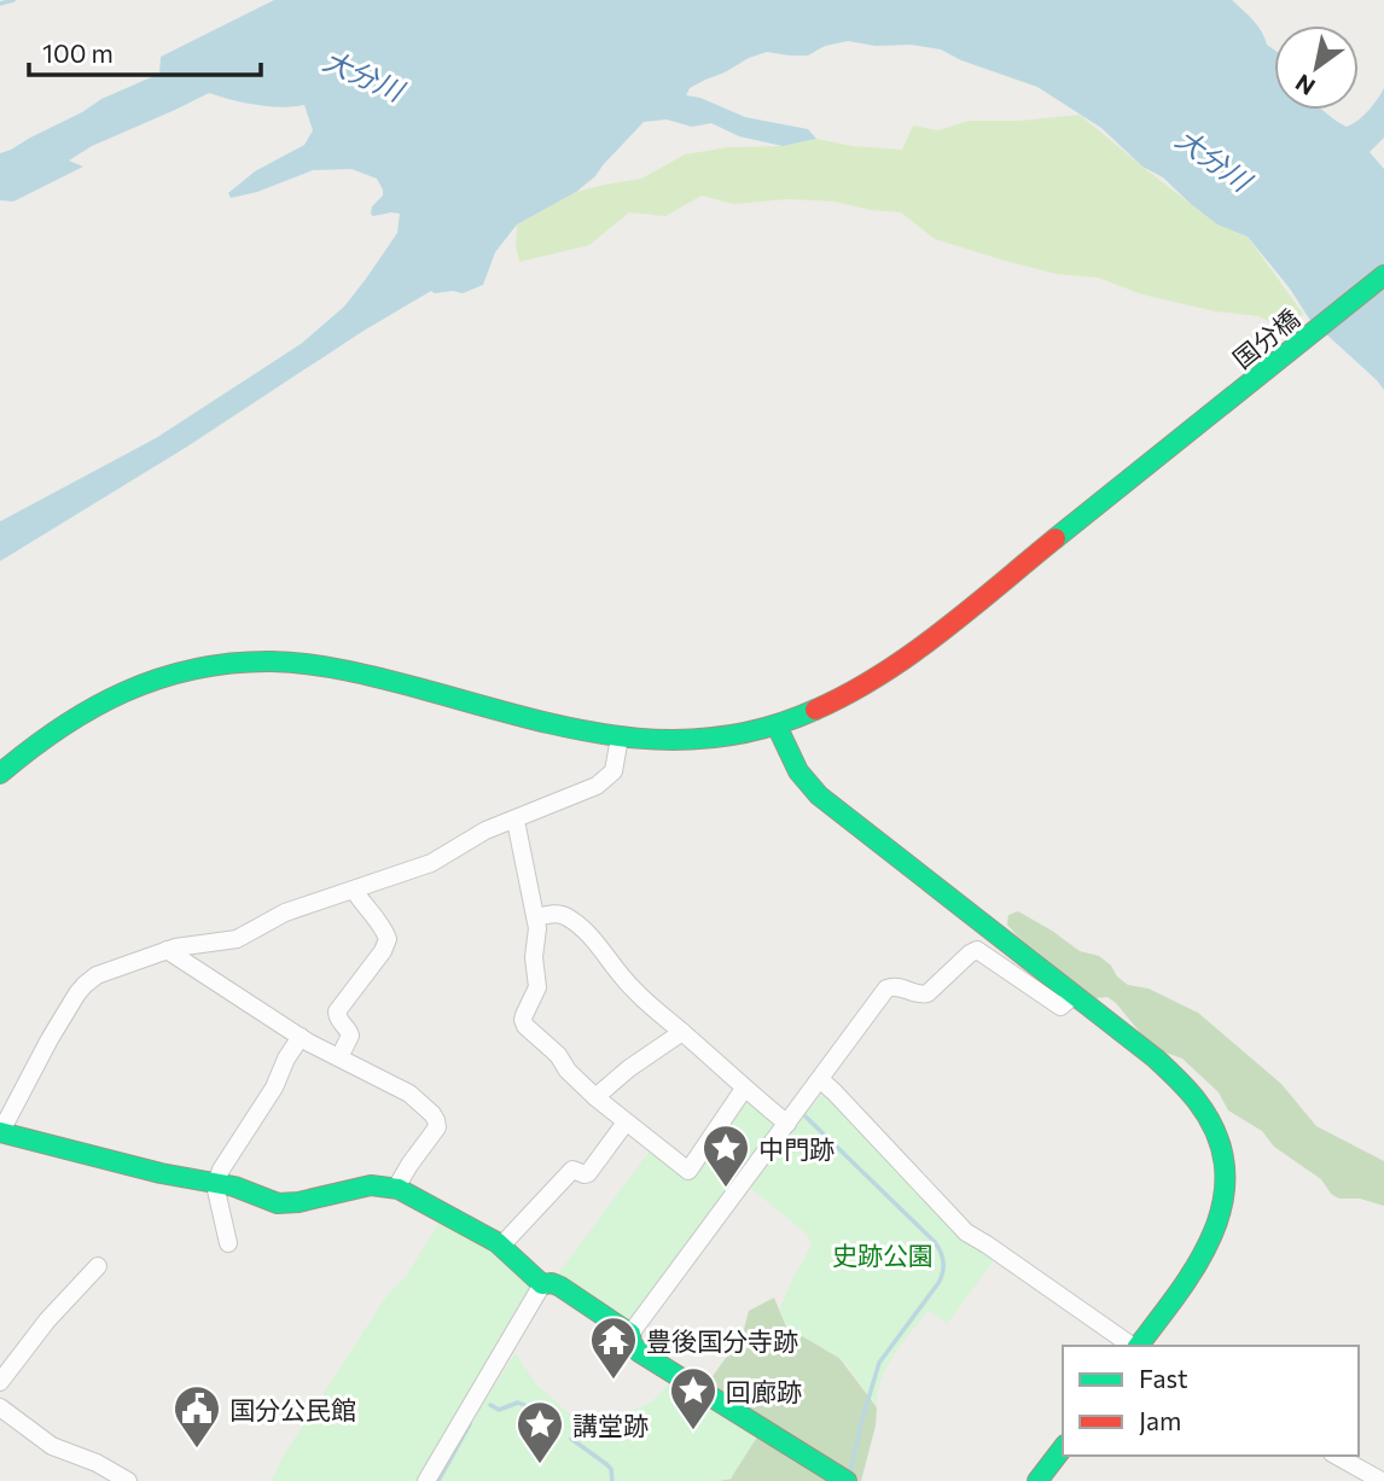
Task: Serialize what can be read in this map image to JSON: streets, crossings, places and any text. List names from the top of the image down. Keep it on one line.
{"streets":{"street":["国分橋"]},"water":["大分川"],"parks":["史跡公園"],"places":{"place":["中門跡","回廊跡","講堂跡"],"temple":["豊後国分寺跡"],"public building":["国分公民館"]},"legend":["Fast","Jam"],"scale_bar":"100 m","north":"bottom left"}
